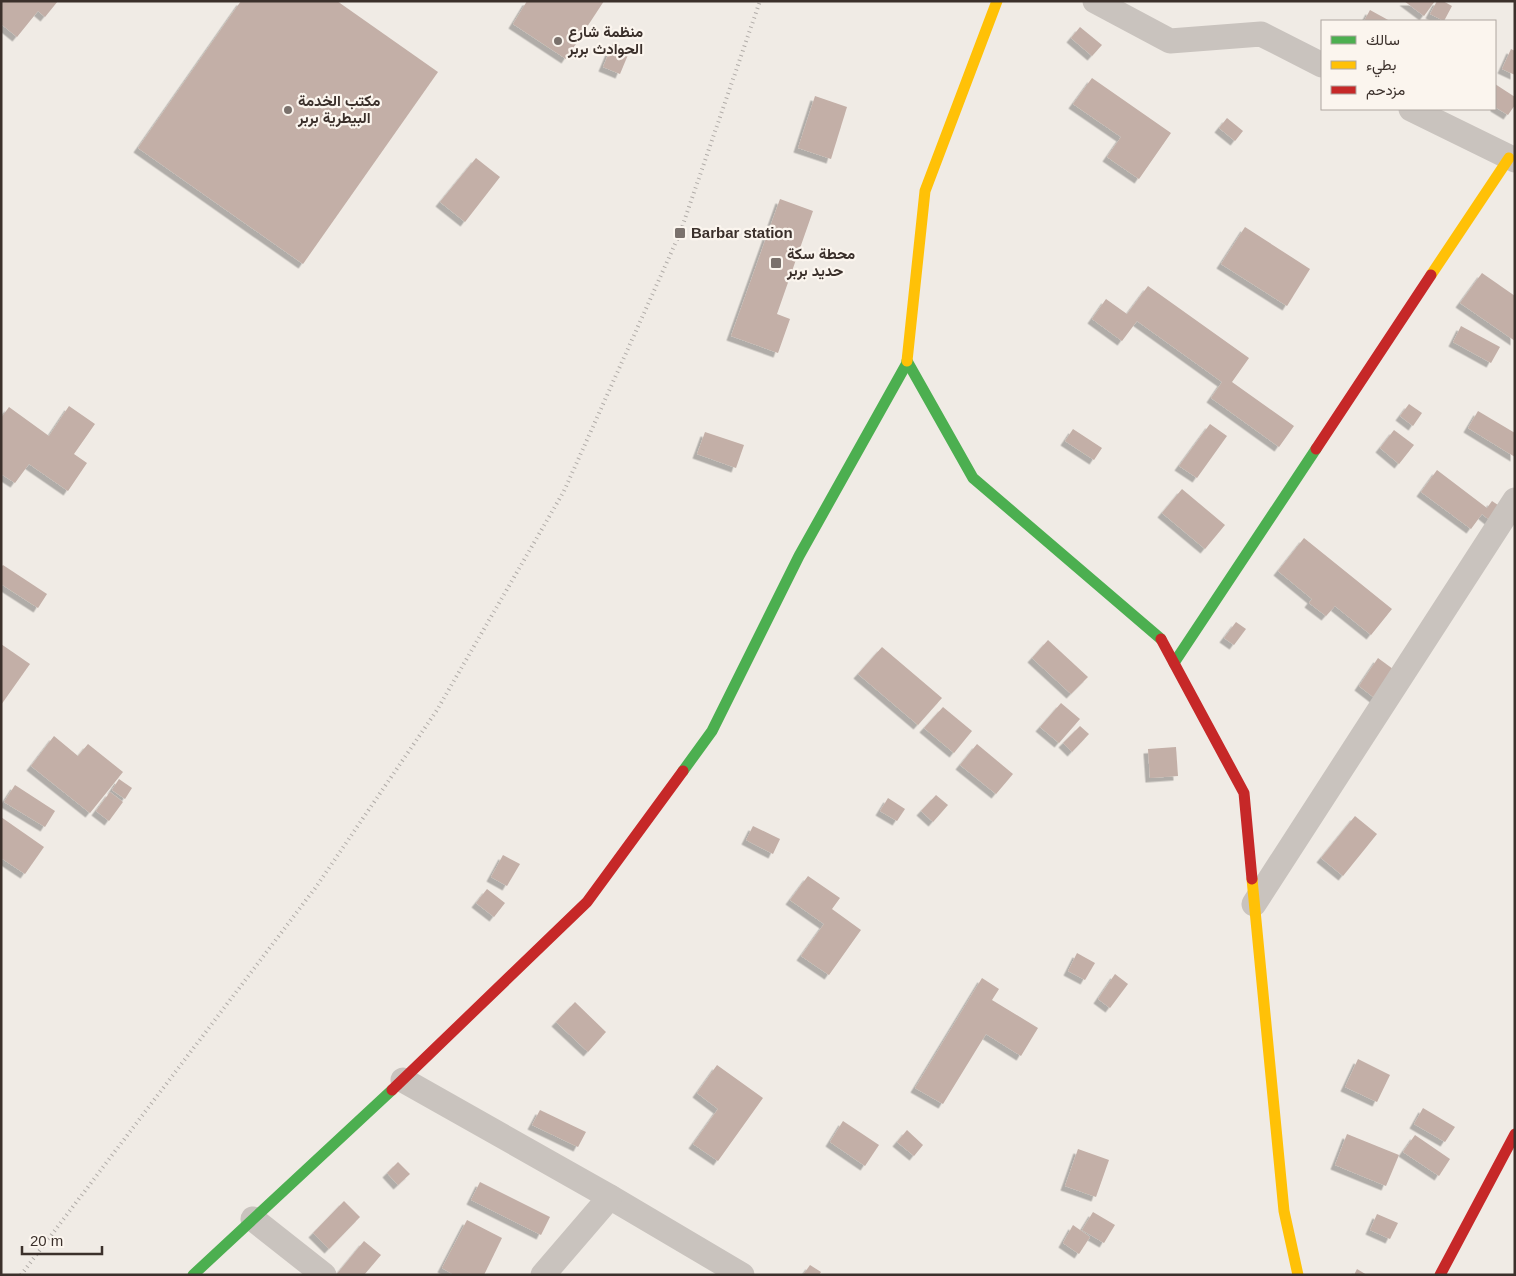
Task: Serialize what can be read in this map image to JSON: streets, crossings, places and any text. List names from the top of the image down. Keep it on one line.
{"places":{"other":["منظمة شارع الحوادث بربر","مكتب الخدمة البيطرية بربر"],"transit":["Barbar station","محطة سكة حديد بربر"]},"legend":["سالك","بطيء","مزدحم"],"scale_bar":"20 m"}
